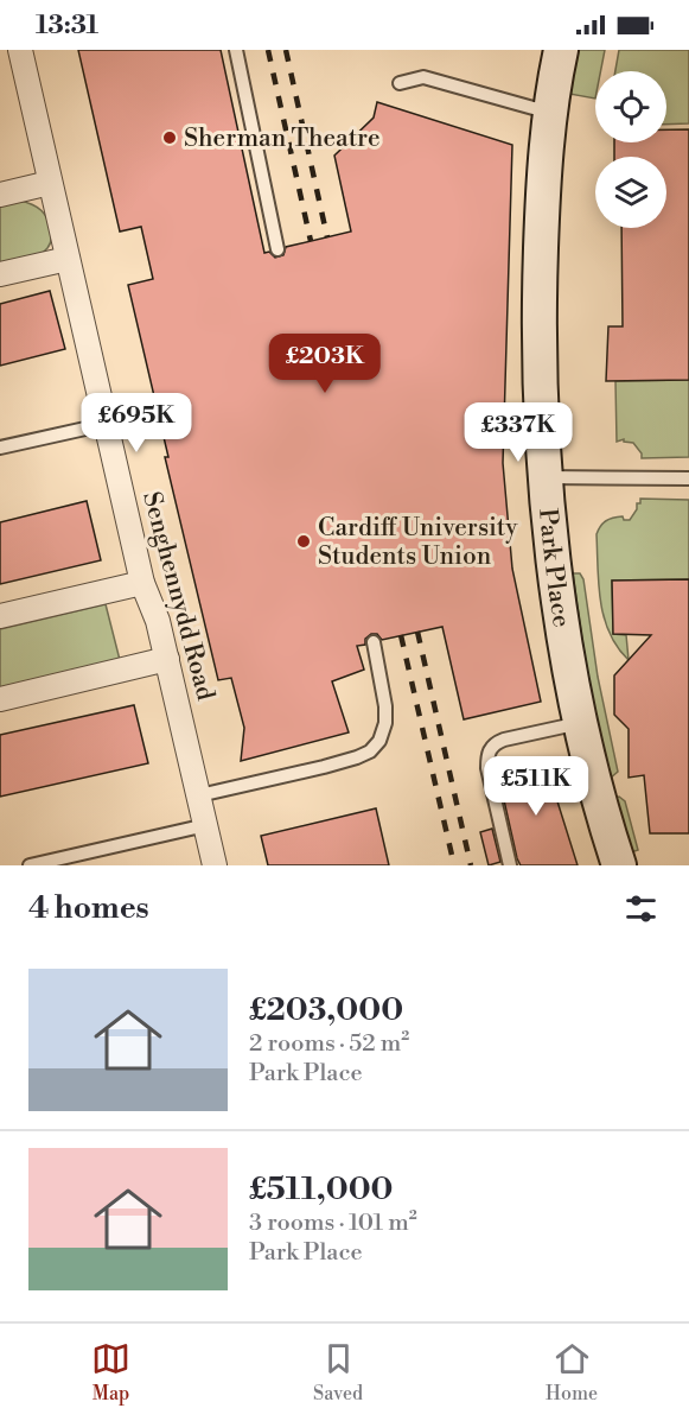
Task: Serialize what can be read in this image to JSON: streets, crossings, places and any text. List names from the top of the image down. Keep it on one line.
{"streets":{"street":["Park Place","Senghennydd Road"]},"places":["Sherman Theatre","Cardiff University Students Union"],"page":{"status":"13:31","price":["£203K","£695K","£337K","£511K"],"heading":"4 homes","list":[{"name":"£203,000","note":"2 rooms · 52 m² · Park Place"},{"name":"£511,000","note":"3 rooms · 101 m² · Park Place"}],"tabs":["Map","Saved","Home"]}}
